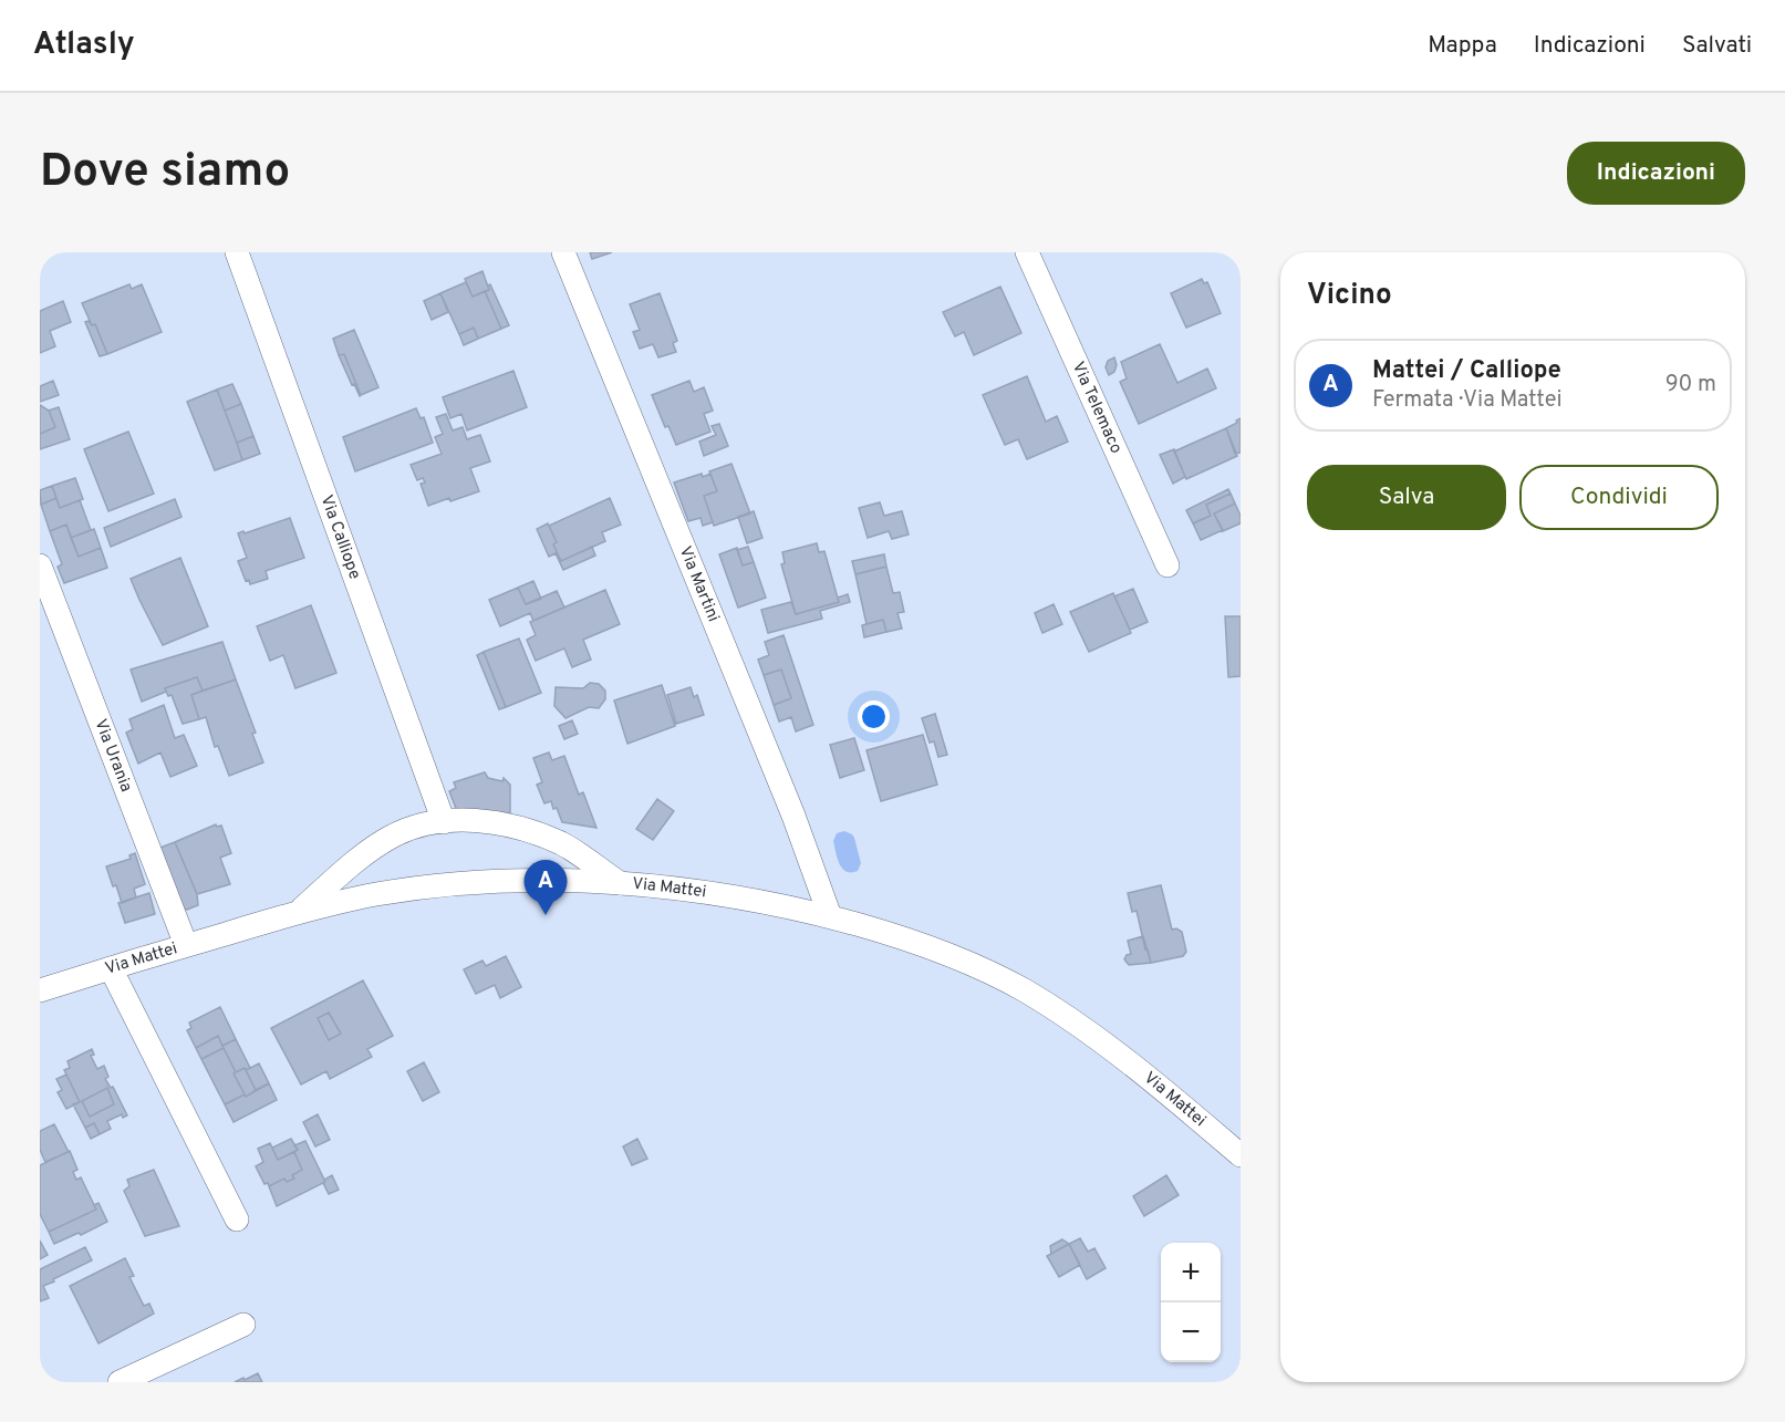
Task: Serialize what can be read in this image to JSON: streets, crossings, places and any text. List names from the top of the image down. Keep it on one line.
{"streets":{"street":["Via Telemaco","Via Calliope","Via Martini","Via Urania","Via Mattei"]},"crossings":[["Via Martini","Via Mattei"],["Via Urania","Via Mattei"]],"page":{"header":"Atlasly","nav":["Mappa","Indicazioni","Salvati"],"buttons":["Indicazioni",["Salva","Condividi"]],"title":"Dove siamo","heading":"Vicino","list":[{"mark":"A","name":"Mattei / Calliope","note":"Fermata · Via Mattei","value":"90 m"}],"pins":"A","map_buttons":["+","−"]}}
